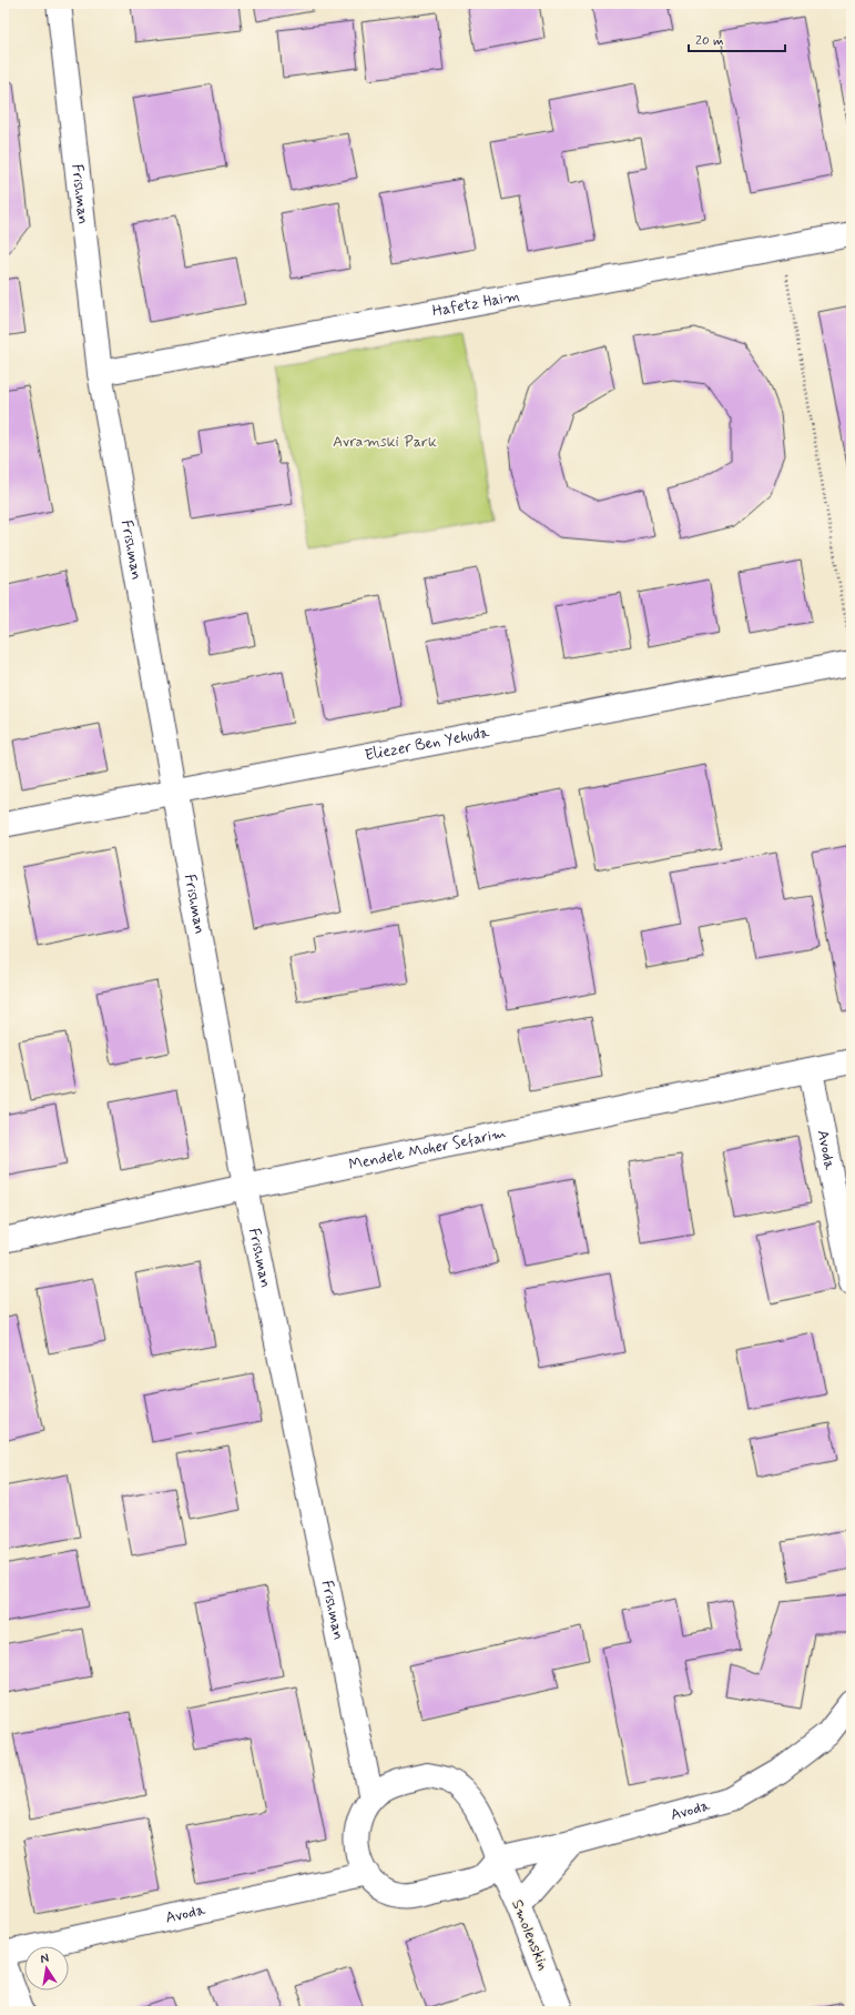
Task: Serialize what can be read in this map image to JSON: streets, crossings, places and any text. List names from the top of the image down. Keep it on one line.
{"streets":{"street":["Frishman","Hafetz Haim","Eliezer Ben Yehuda","Mendele Moher Sefarim","Avoda","Smolenskin"]},"crossings":[["Frishman","Hafetz Haim"],["Frishman","Eliezer Ben Yehuda"],["Frishman","Mendele Moher Sefarim"],["Frishman","Avoda"],["Frishman","Smolenskin"],["Mendele Moher Sefarim","Avoda"],["Avoda","Smolenskin"]],"parks":["Avramski Park"],"scale_bar":"20 m","north":"top"}
